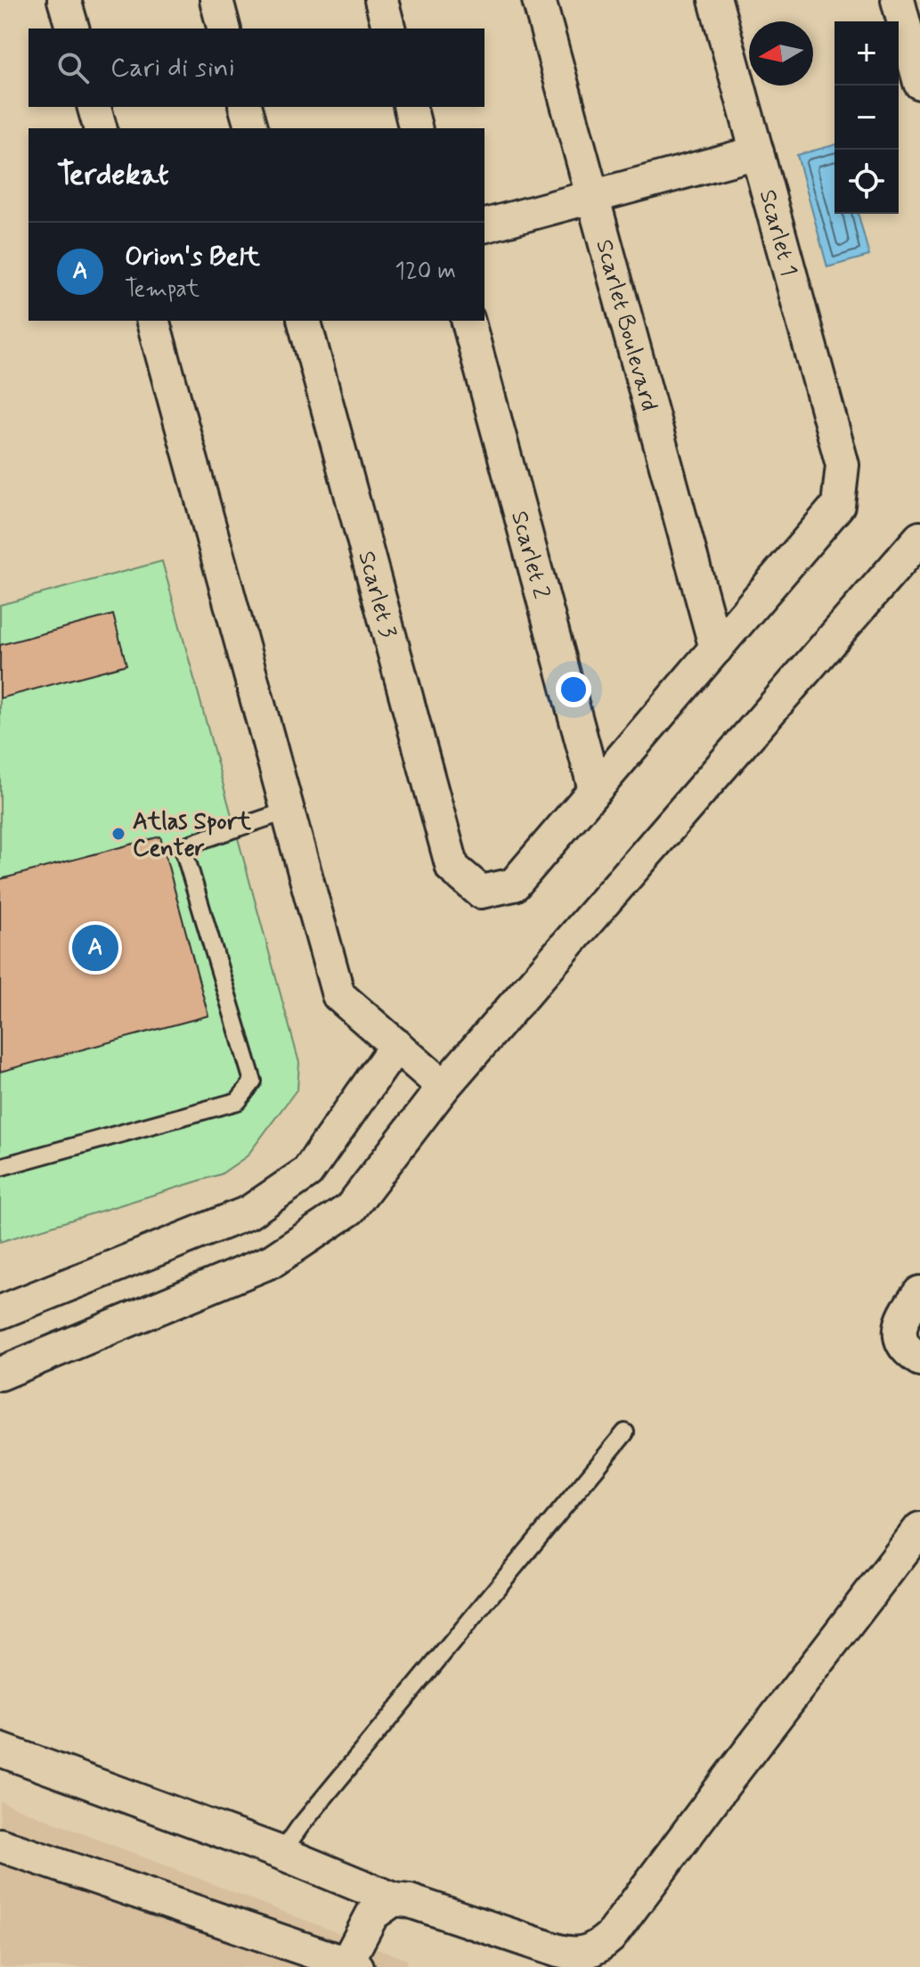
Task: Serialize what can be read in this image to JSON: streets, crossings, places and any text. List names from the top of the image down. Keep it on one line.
{"streets":{"street":["Scarlet 1","Scarlet Boulevard","Scarlet 2","Scarlet 3"]},"crossings":[["Scarlet 1","Scarlet Boulevard"],["Scarlet 2","Scarlet 3"]],"places":["Atlas Sport Center"],"north":"left","page":{"map_buttons":["+","−"],"search":"Cari di sini","heading":"Terdekat","list":[{"mark":"A","name":"Orion's Belt","note":"Tempat","value":"120 m"}],"pins":"A"}}
